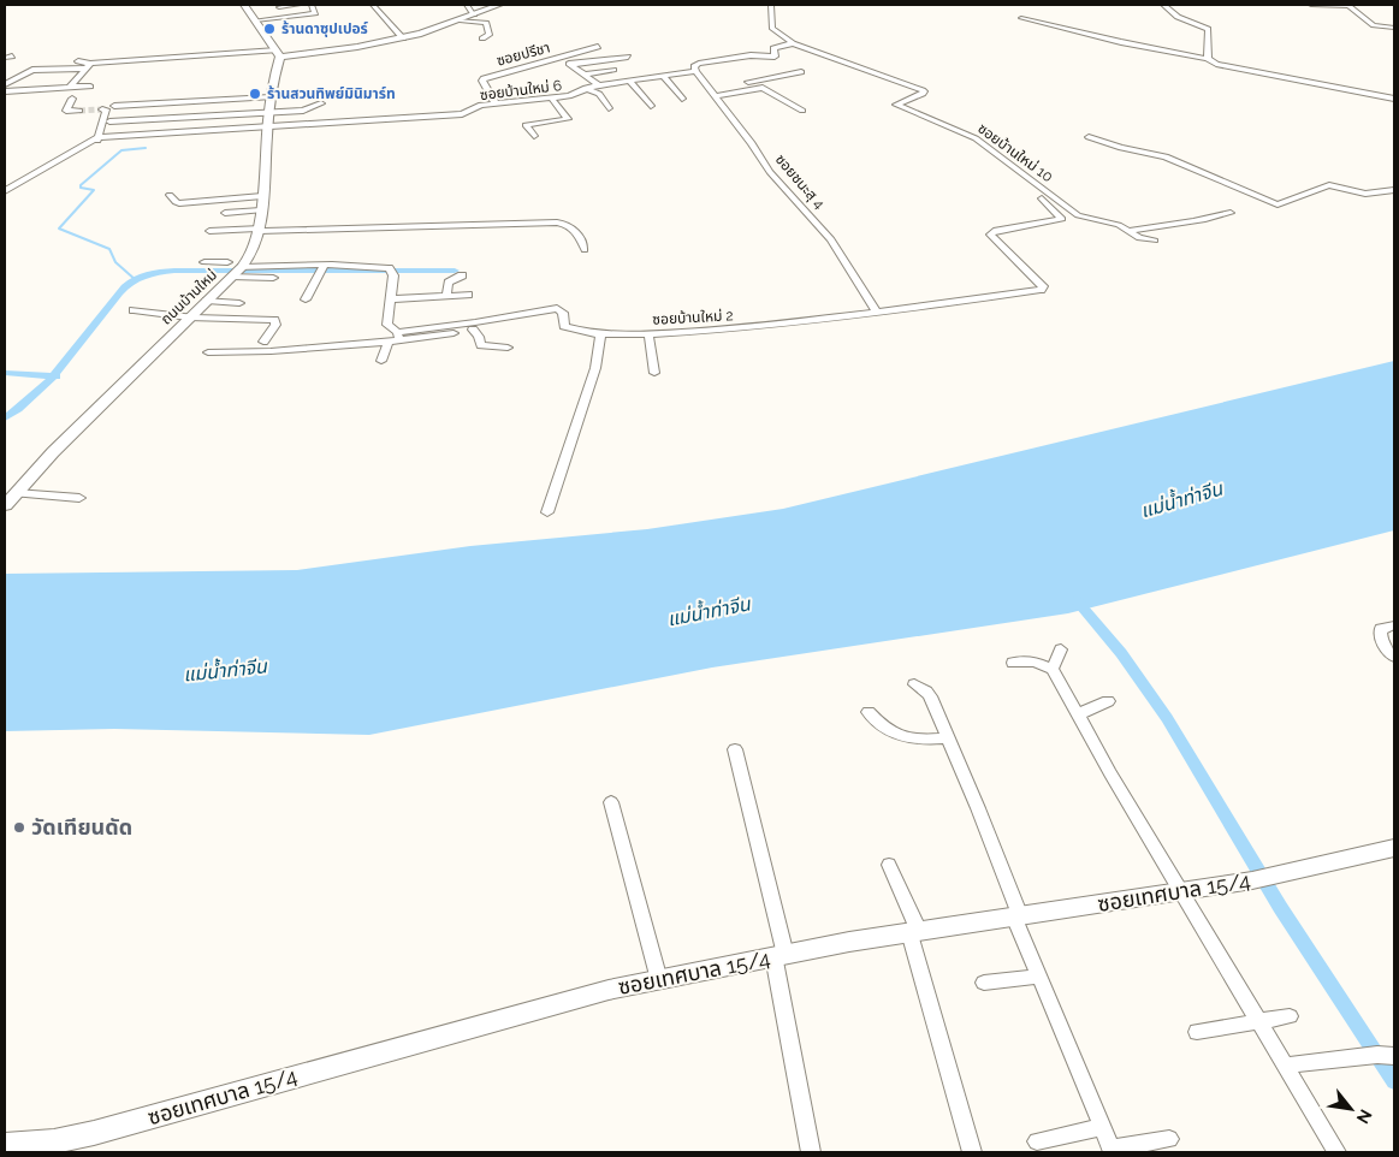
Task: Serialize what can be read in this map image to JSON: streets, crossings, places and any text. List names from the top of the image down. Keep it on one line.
{"streets":{"street":["ซอยปรีชา","ซอยบ้านใหม่ 6","ซอยบ้านใหม่ 10","ซอยชนะสุ 4","ถนนบ้านใหม่","ซอยบ้านใหม่ 2","ซอยเทศบาล 15/4"]},"crossings":[["ซอยปรีชา","ซอยบ้านใหม่ 6"],["ซอยบ้านใหม่ 6","ซอยบ้านใหม่ 10"],["ซอยบ้านใหม่ 6","ซอยชนะสุ 4"],["ซอยบ้านใหม่ 6","ถนนบ้านใหม่"],["ซอยชนะสุ 4","ซอยบ้านใหม่ 2"]],"water":["แม่น้ำท่าจีน"],"places":["ร้านดาซุปเปอร์","ร้านสวนทิพย์มินิมาร์ท","วัดเทียนดัด"],"north":"bottom right"}
